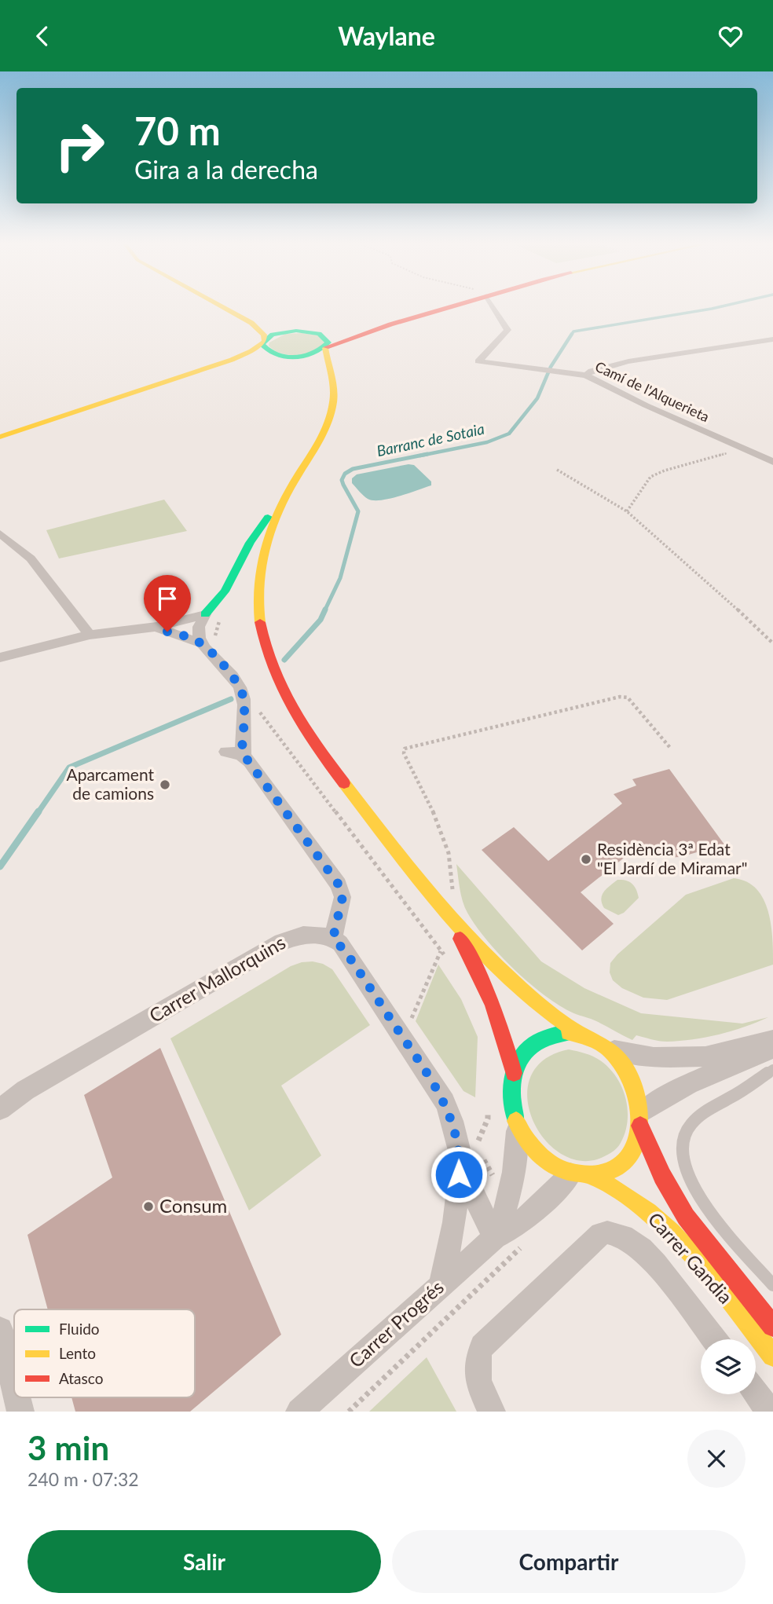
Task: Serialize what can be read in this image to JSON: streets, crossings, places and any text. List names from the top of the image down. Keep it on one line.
{"streets":{"main road":["Carrer Gandia"],"street":["Camí de l'Alquerieta","Carrer Mallorquins","Carrer Progrés"]},"crossings":[["Carrer Gandia","Carrer Progrés"]],"water":["Barranc de Sotaia"],"places":["Aparcament de camions","Residència 3ª Edat \"El Jardí de Miramar\"","Consum"],"legend":["Fluido","Lento","Atasco"],"page":{"header":"Waylane","turn":["70 m","Gira a la derecha"],"heading":["3 min","240 m · 07:32"],"buttons":["Salir","Compartir"]}}
